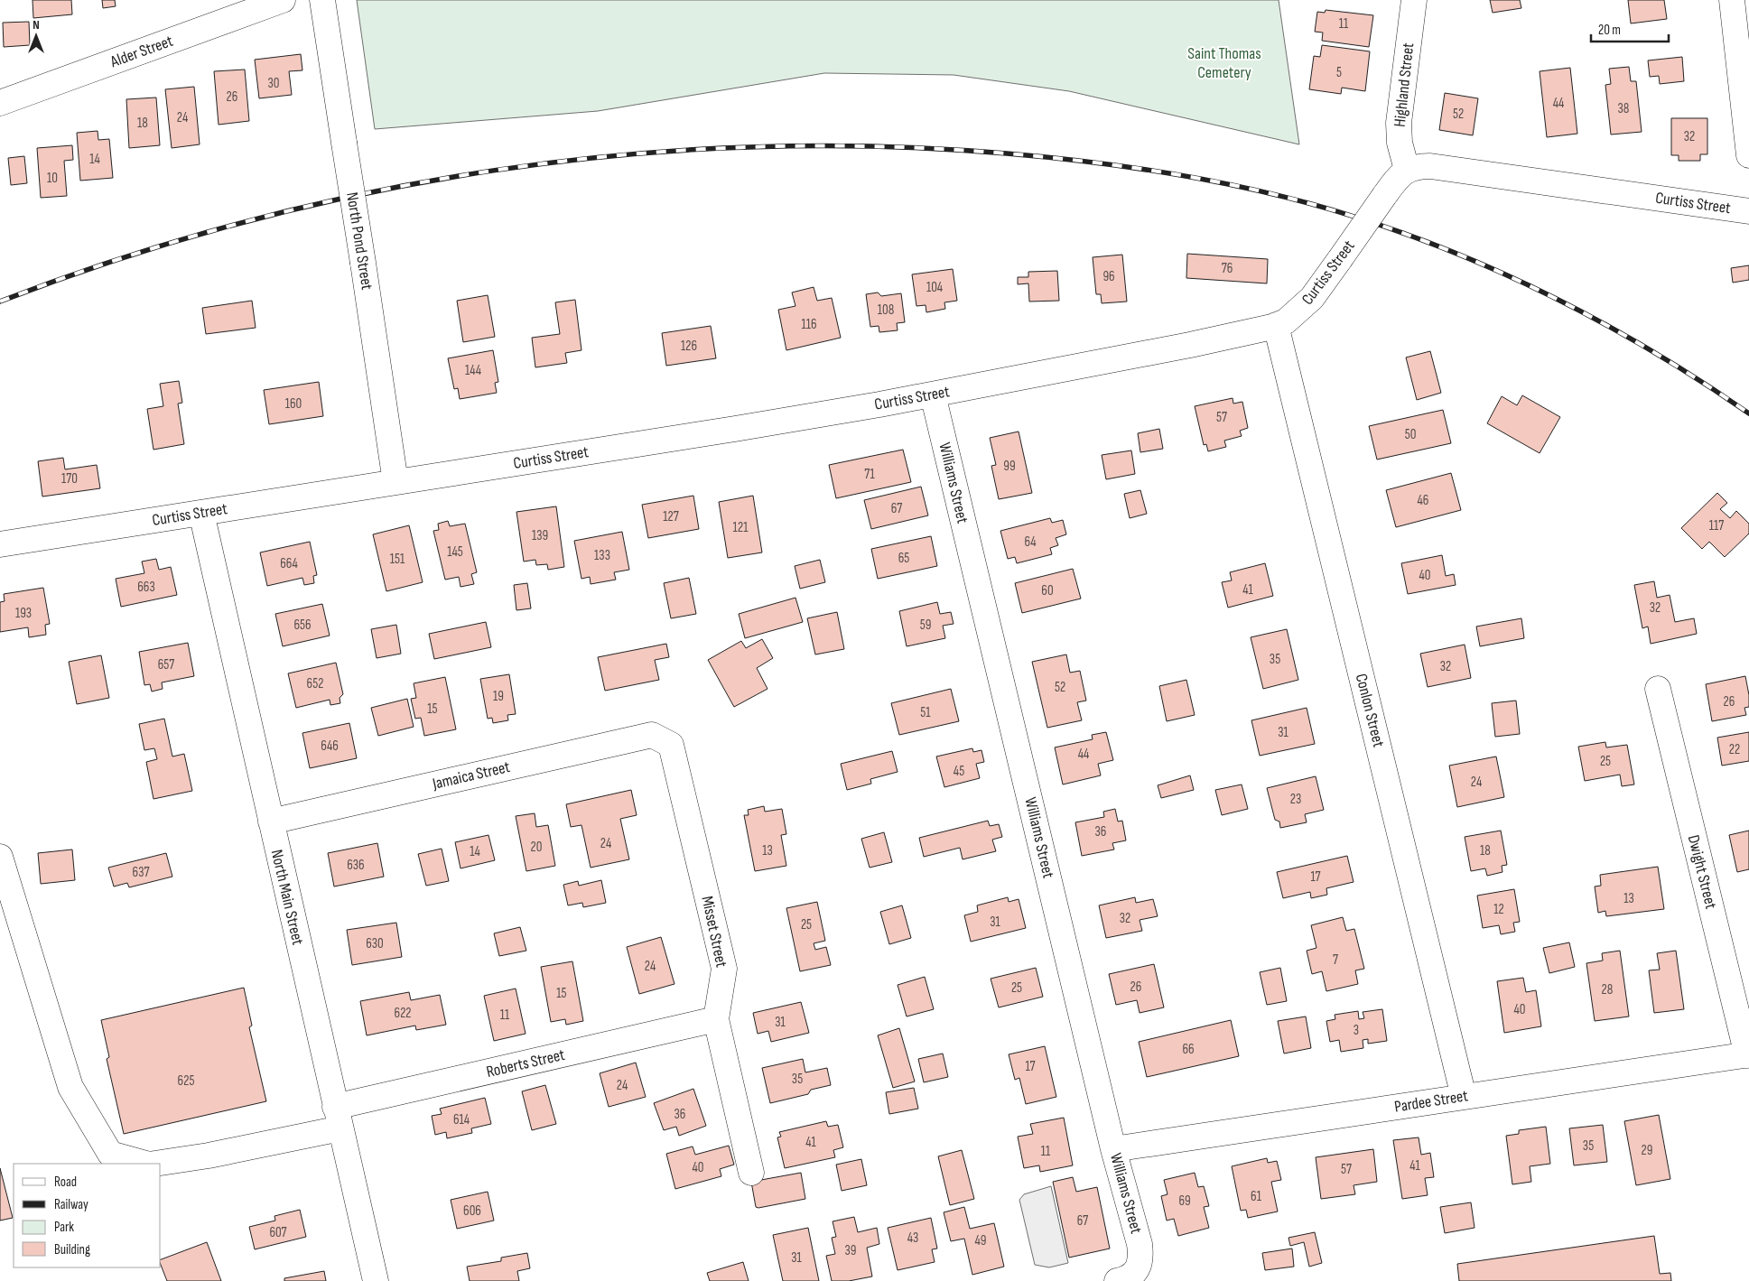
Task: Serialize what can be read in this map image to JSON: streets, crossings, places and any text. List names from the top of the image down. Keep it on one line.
{"streets":{"street":["Alder Street","Highland Street","Curtiss Street","North Pond Street","Williams Street","Conlon Street","Jamaica Street","Dwight Street","North Main Street","Misset Street","Roberts Street","Pardee Street"]},"crossings":[["Highland Street","Curtiss Street"],["Curtiss Street","North Pond Street"],["Curtiss Street","Williams Street"],["Curtiss Street","Conlon Street"],["Curtiss Street","North Main Street"],["Williams Street","Pardee Street"],["Conlon Street","Pardee Street"],["Jamaica Street","North Main Street"],["Jamaica Street","Misset Street"],["Dwight Street","Pardee Street"],["North Main Street","Roberts Street"],["Misset Street","Roberts Street"]],"parks":["Saint Thomas Cemetery"],"house_numbers":["11","5","30","26","44","38","52","24","18","32","14","10","76","96","104","108","116","126","144","160","57","50","99","71","170","46","67","127","117","121","139","64","145","133","65","151","664","40","663","41","60","32","193","656","59","35","657","32","652","52","19","26","15","51","31","646","22","44","25","45","24","23","36","24","20","13","18","14","636","637","17","13","12","32","31","25","630","7","24","26","25","28","15","40","622","11","31","3","66","17","35","625","24","36","614","41","35","29","11","41","40","57","61","69","606","67","607","43","49","39","31"],"legend":["Road","Railway","Park","Building"],"scale_bar":"20 m","north":"top"}
